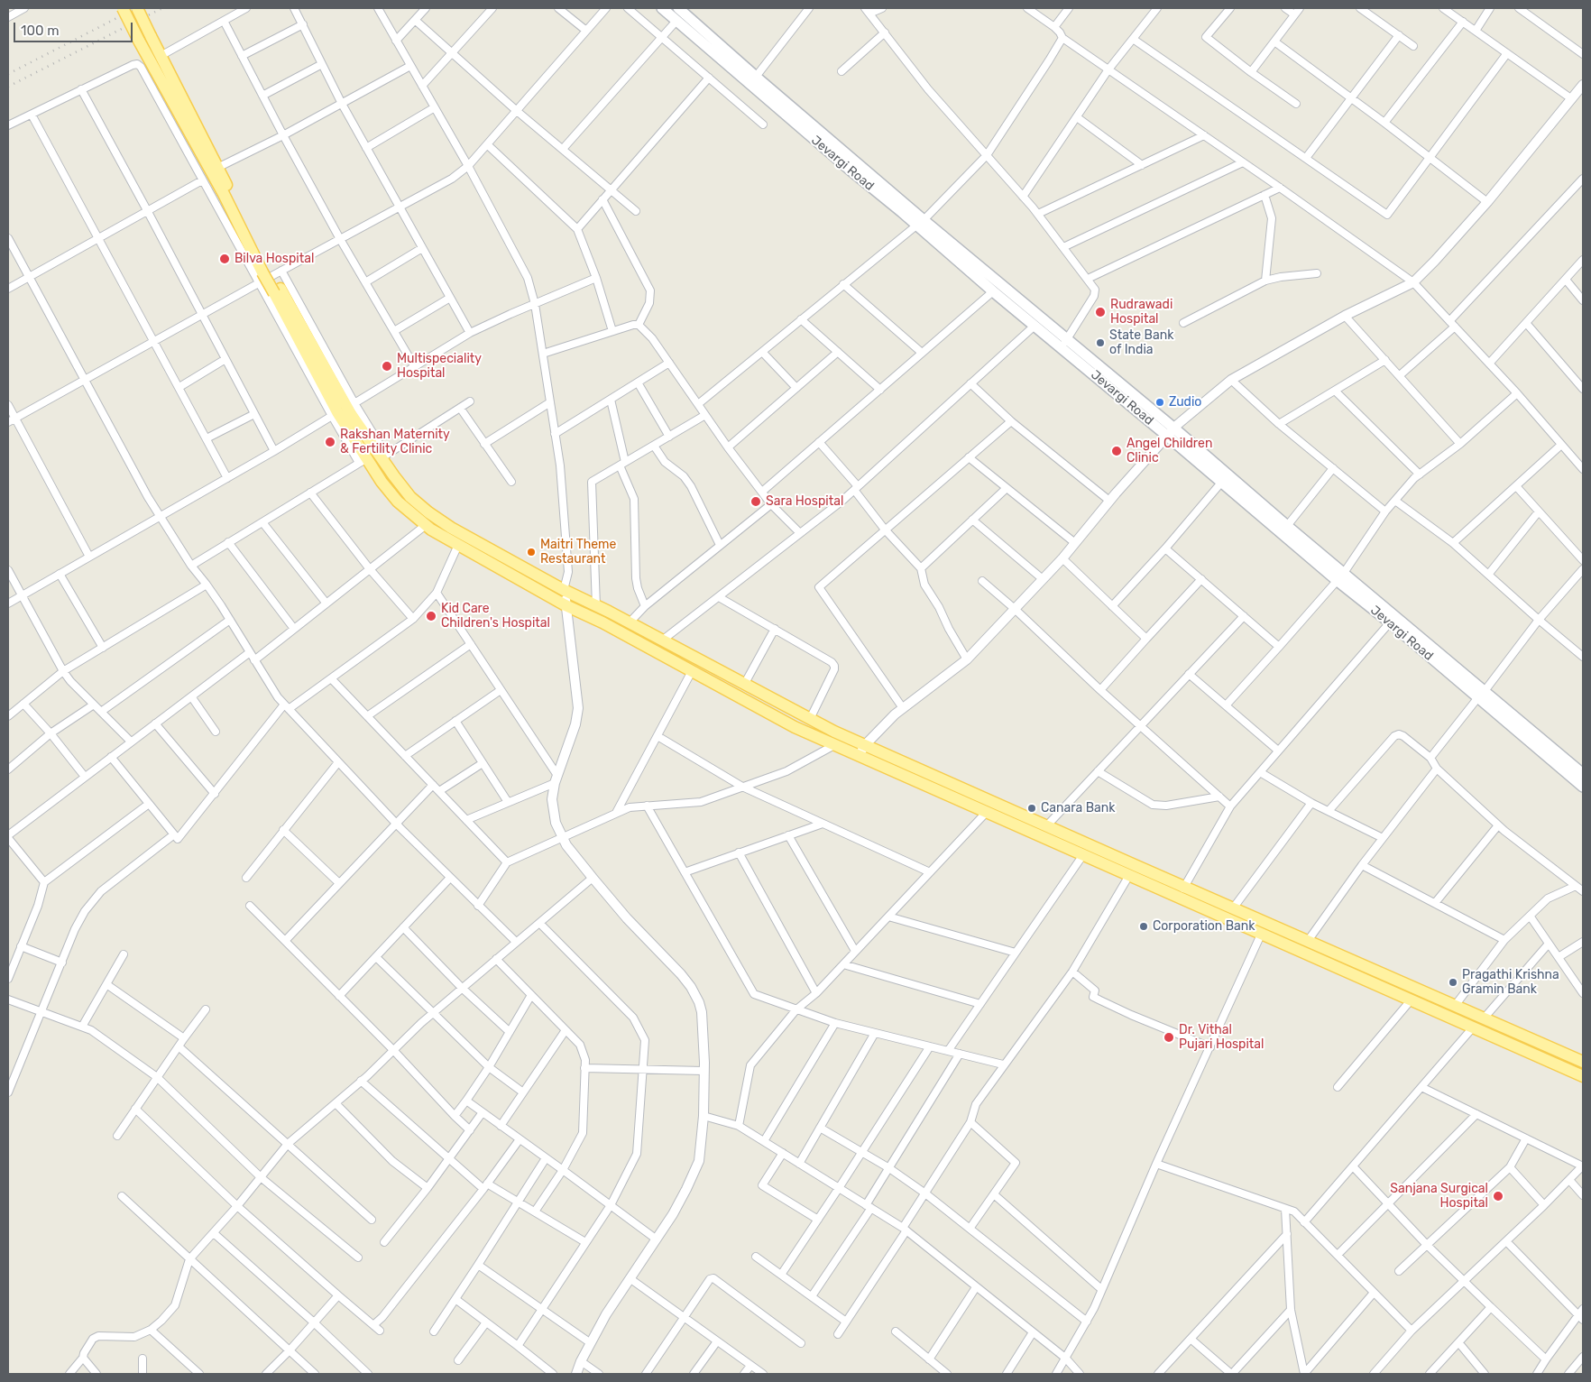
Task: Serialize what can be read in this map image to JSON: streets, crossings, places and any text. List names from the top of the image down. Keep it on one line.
{"streets":{"main road":["Jevargi Road"]},"places":["Bilva Hospital","Rudrawadi Hospital","State Bank of India","Multispeciality Hospital","Zudio","Rakshan Maternity & Fertility Clinic","Angel Children Clinic","Sara Hospital","Maitri Theme Restaurant","Kid Care Children's Hospital","Canara Bank","Corporation Bank","Pragathi Krishna Gramin Bank","Dr. Vithal Pujari Hospital","Sanjana Surgical Hospital"],"scale_bar":"100 m"}
